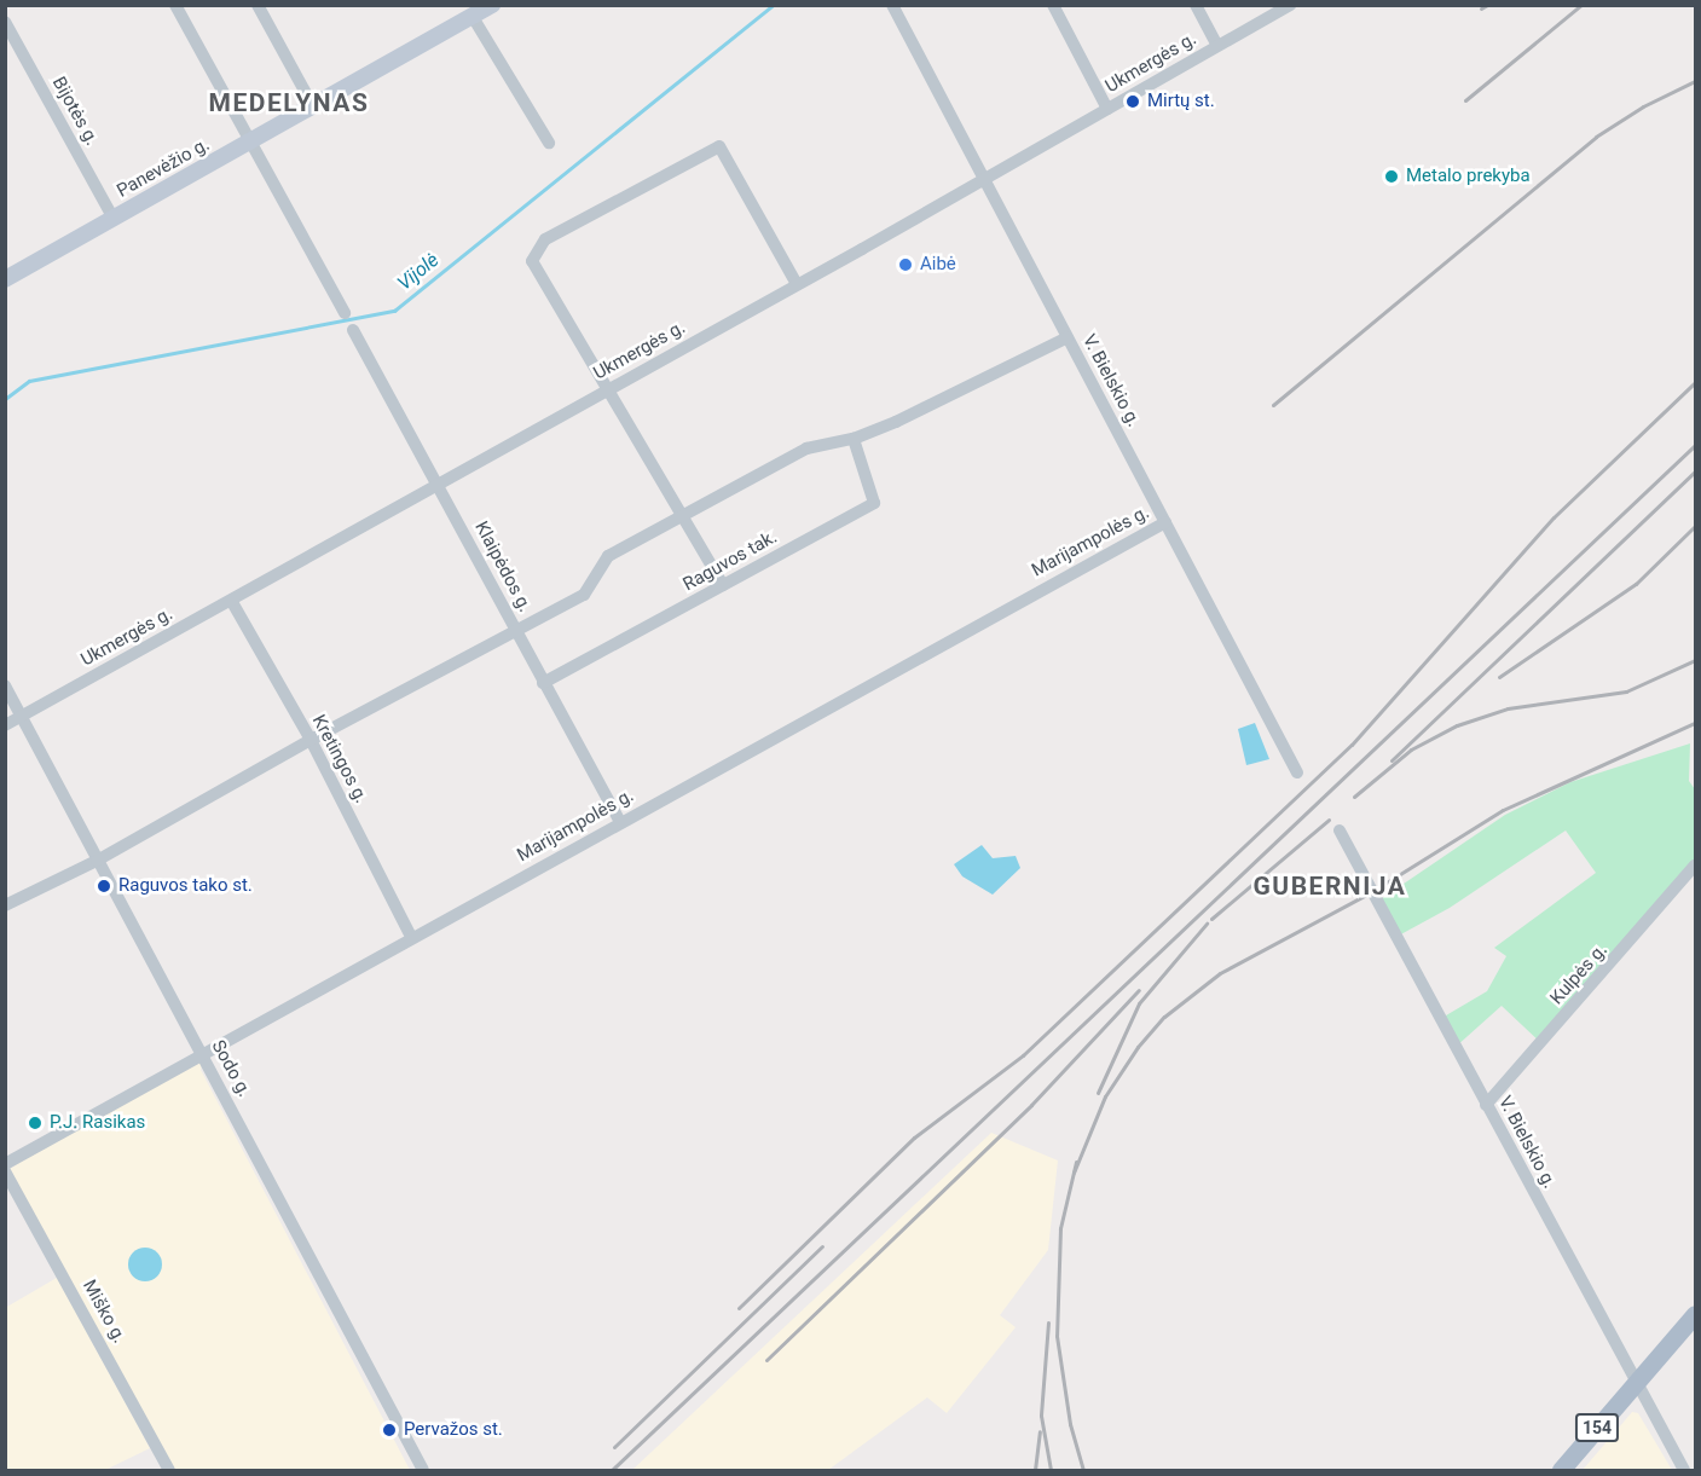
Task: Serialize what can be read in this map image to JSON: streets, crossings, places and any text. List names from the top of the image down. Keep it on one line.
{"streets":{"main road":["154"],"street":["Ukmergės g.","Bijotės g.","Panevėžio g.","V. Bielskio g.","Marijampolės g.","Raguvos tak.","Klaipėdos g.","Kretingos g.","Kulpės g.","Sodo g.","Miško g."]},"crossings":[["Ukmergės g.","V. Bielskio g."],["Ukmergės g.","Klaipėdos g."],["Ukmergės g.","Kretingos g."],["Ukmergės g.","Sodo g."],["Bijotės g.","Panevėžio g."],["V. Bielskio g.","Marijampolės g."],["V. Bielskio g.","Kulpės g."],["V. Bielskio g.","154"],["Marijampolės g.","Klaipėdos g."],["Marijampolės g.","Kretingos g."],["Marijampolės g.","Sodo g."],["Raguvos tak.","Klaipėdos g."]],"districts":["MEDELYNAS","GUBERNIJA"],"water":["Vijolė"],"places":["Mirtų st.","Metalo prekyba","Aibė","Raguvos tako st.","P.J. Rasikas","Pervažos st."]}
